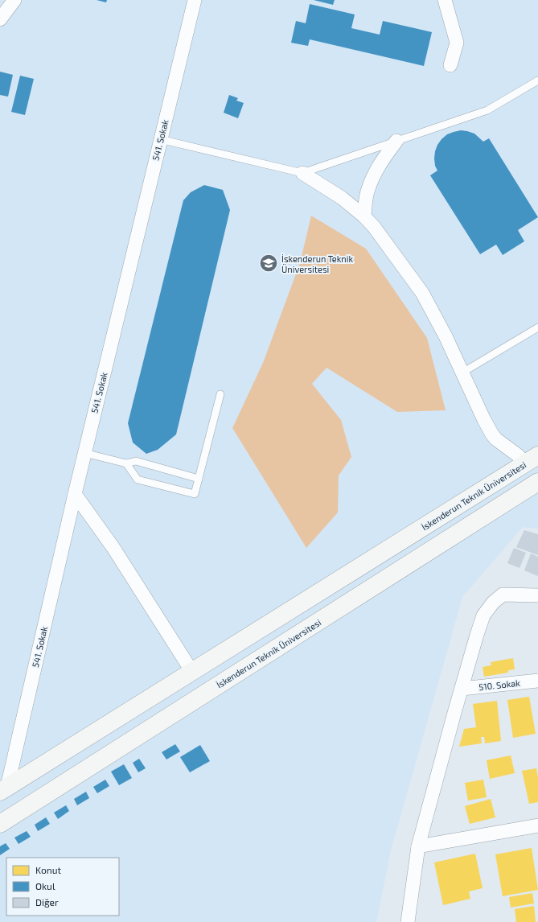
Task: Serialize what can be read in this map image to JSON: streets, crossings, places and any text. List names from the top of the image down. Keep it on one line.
{"streets":{"street":["541. Sokak","İskenderun Teknik Üniversitesi","510. Sokak"]},"crossings":[["541. Sokak","İskenderun Teknik Üniversitesi"]],"places":{"school or university":["İskenderun Teknik Üniversitesi"]},"legend":["Konut","Okul","Diğer"]}
